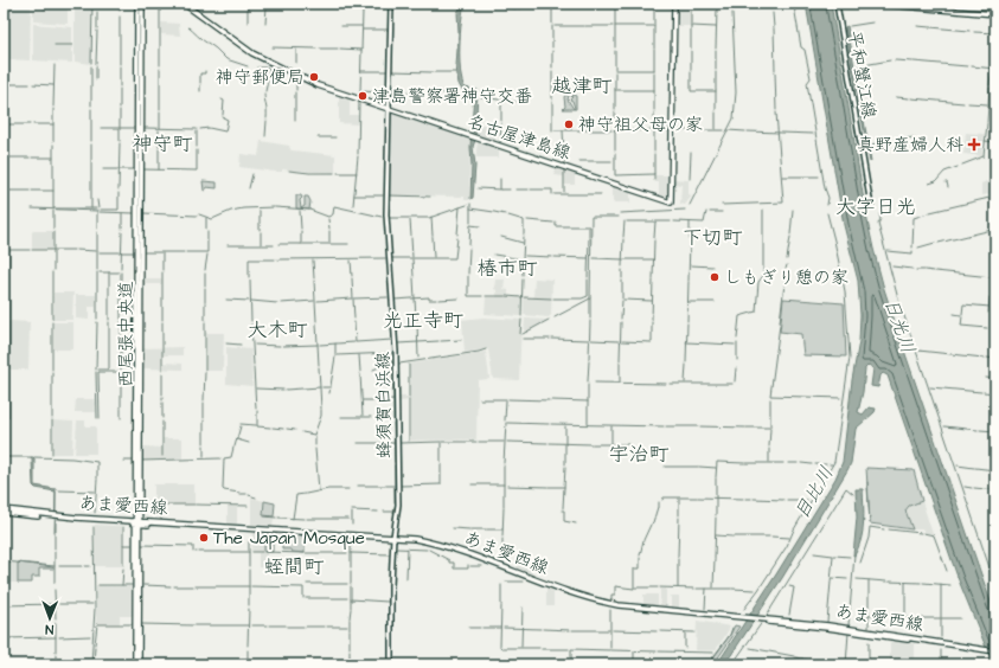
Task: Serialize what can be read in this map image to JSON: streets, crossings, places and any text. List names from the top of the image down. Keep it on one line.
{"streets":{"main road":["平和蟹江線","名古屋津島線","西尾張中央道","蜂須賀白浜線","あま愛西線"]},"crossings":[["名古屋津島線","蜂須賀白浜線"],["西尾張中央道","あま愛西線"],["蜂須賀白浜線","あま愛西線"]],"districts":["越津町","神守町","大字日光","下切町","椿市町","光正寺町","大木町","宇治町","蛭間町"],"water":["日光川","目比川"],"places":{"other":["神守郵便局","津島警察署神守交番","神守祖父母の家","しもぎり憩の家","The Japan Mosque"],"health":["真野産婦人科"]},"north":"bottom"}
